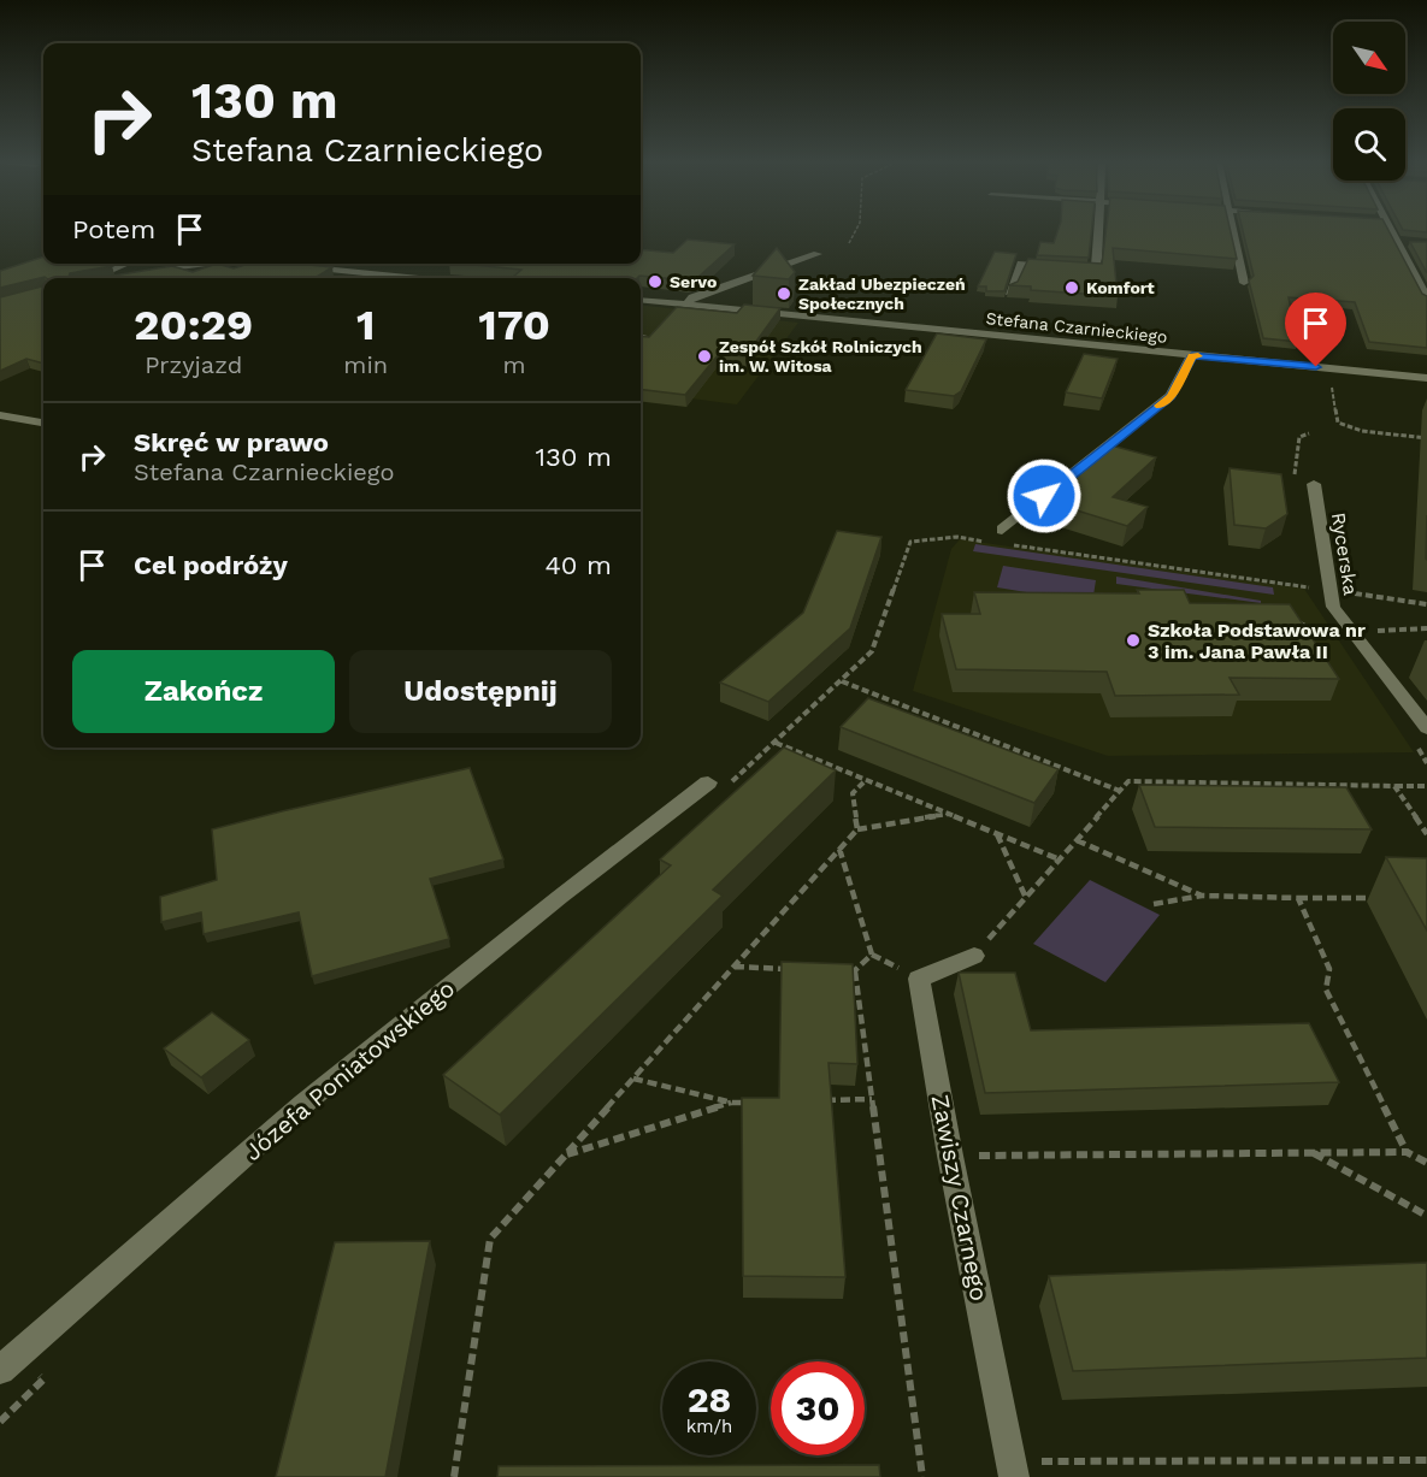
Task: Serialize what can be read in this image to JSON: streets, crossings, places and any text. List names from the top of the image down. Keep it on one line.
{"streets":{"street":["Stefana Czarnieckiego","Rycerska","Józefa Poniatowskiego","Zawiszy Czarnego"]},"places":["Servo","Komfort","Zakład Ubezpieczeń Społecznych","Zespół Szkół Rolniczych im. W. Witosa","Szkoła Podstawowa nr 3 im. Jana Pawła II"],"north":"bottom right","page":{"turn":["130 m","Stefana Czarnieckiego"],"then":"Potem","eta":["20:29","Przyjazd","1","min","170","m"],"list":[{"name":"Skręć w prawo","note":"Stefana Czarnieckiego","value":"130 m"},{"name":"Cel podróży","value":"40 m"}],"buttons":["Zakończ","Udostępnij"],"speed":"28 km/h","limit":"30"}}
